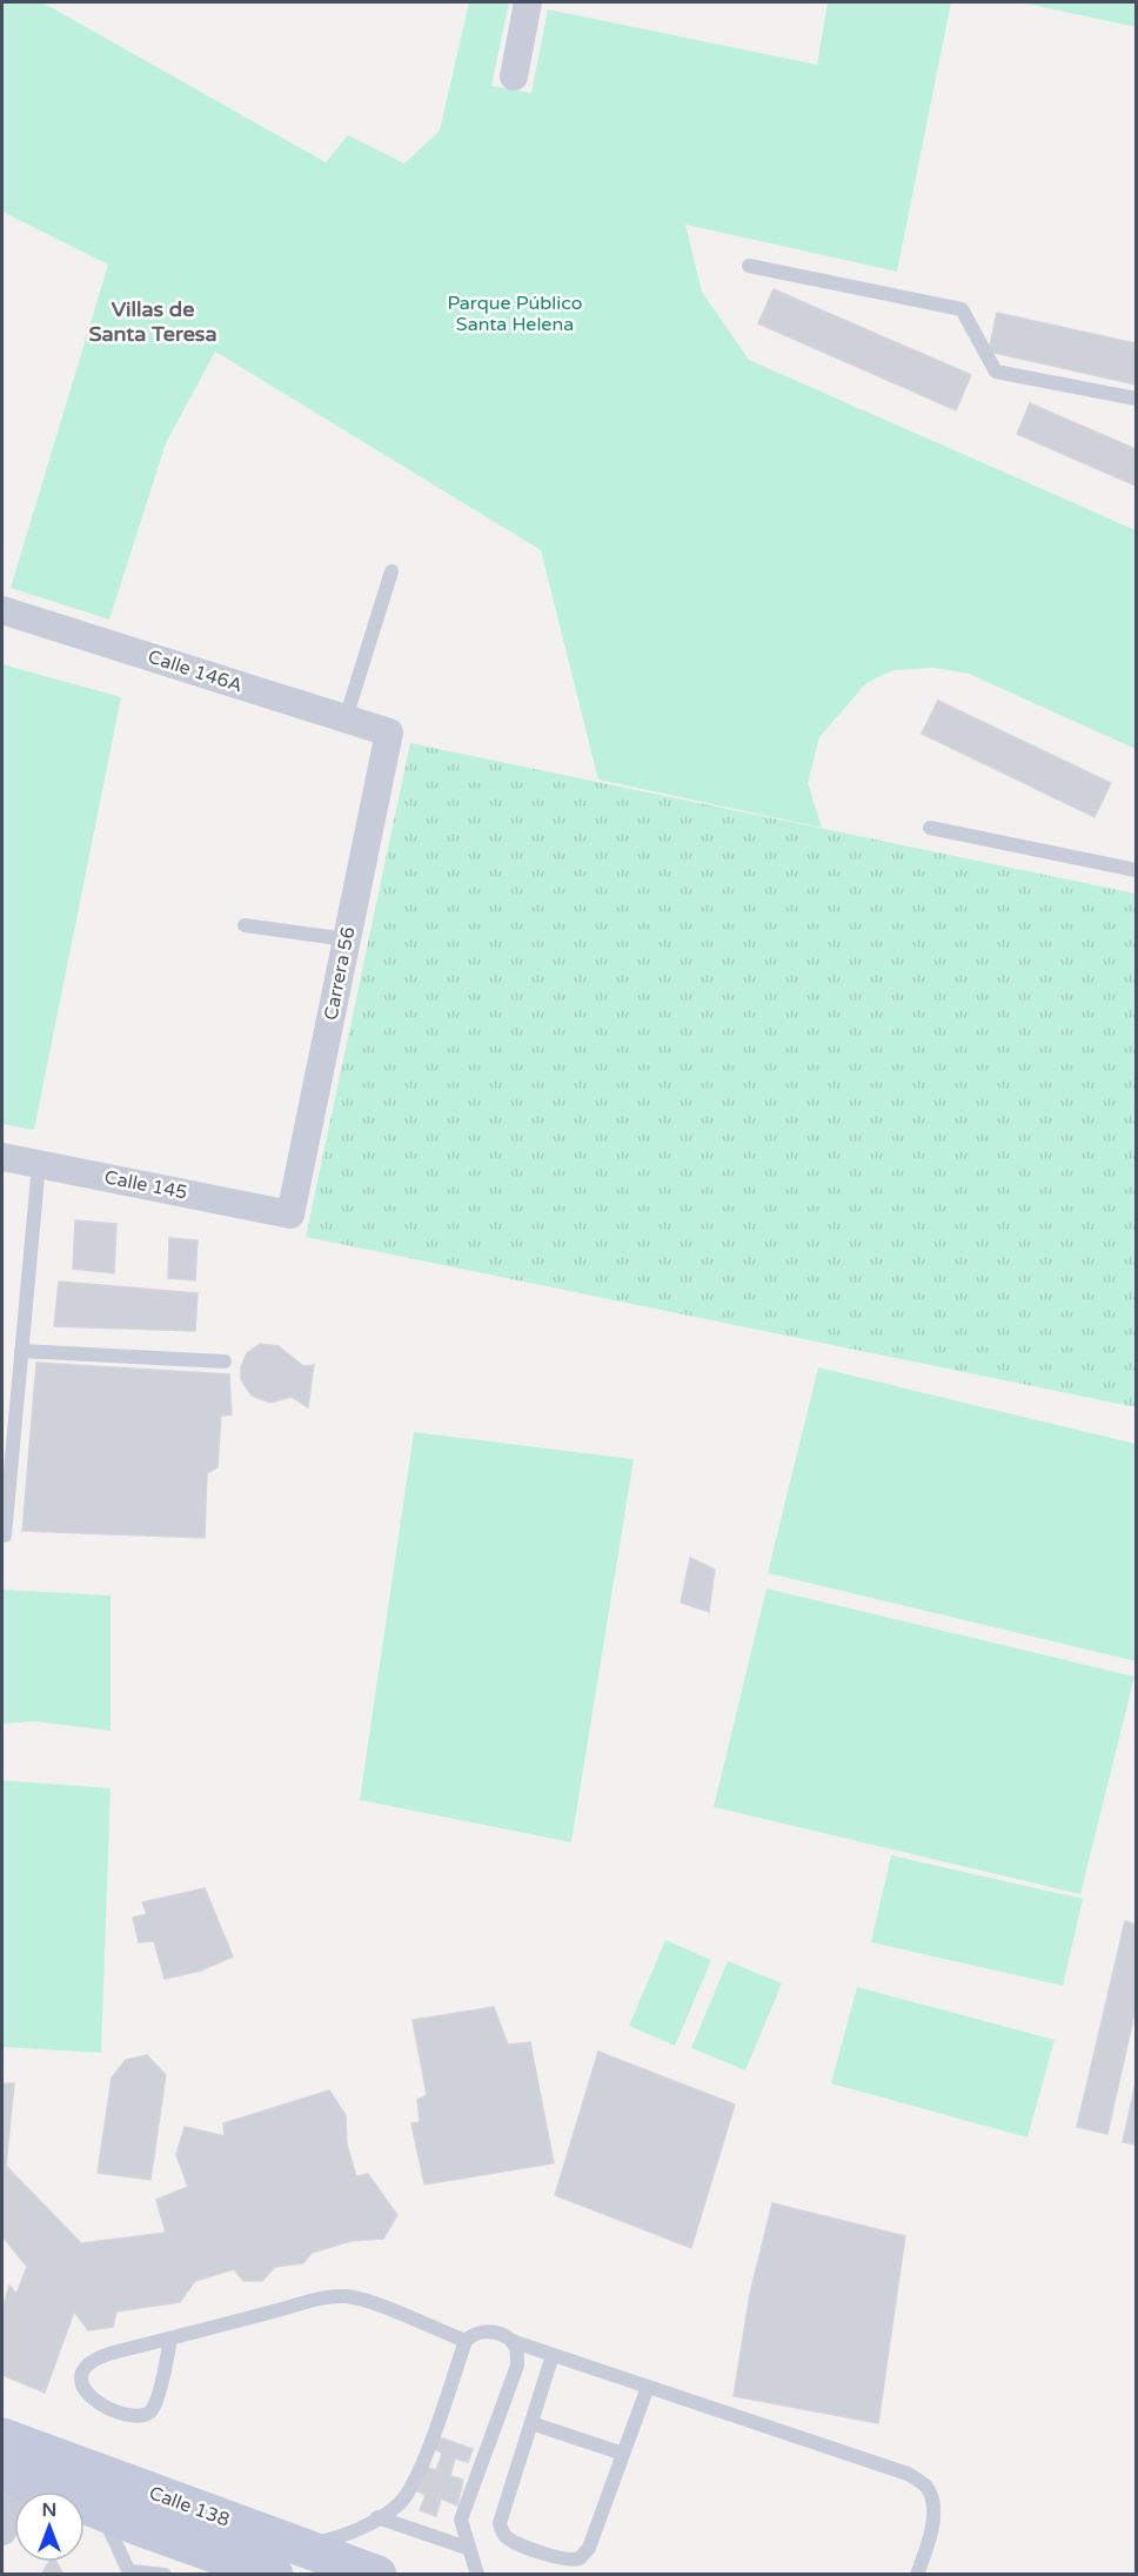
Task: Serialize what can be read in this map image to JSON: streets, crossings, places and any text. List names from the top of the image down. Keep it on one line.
{"streets":{"main road":["Calle 138"],"street":["Calle 146A","Carrera 56","Calle 145"]},"crossings":[["Calle 146A","Carrera 56"],["Carrera 56","Calle 145"]],"districts":["Villas de Santa Teresa"],"parks":["Parque Público Santa Helena"],"north":"top"}
